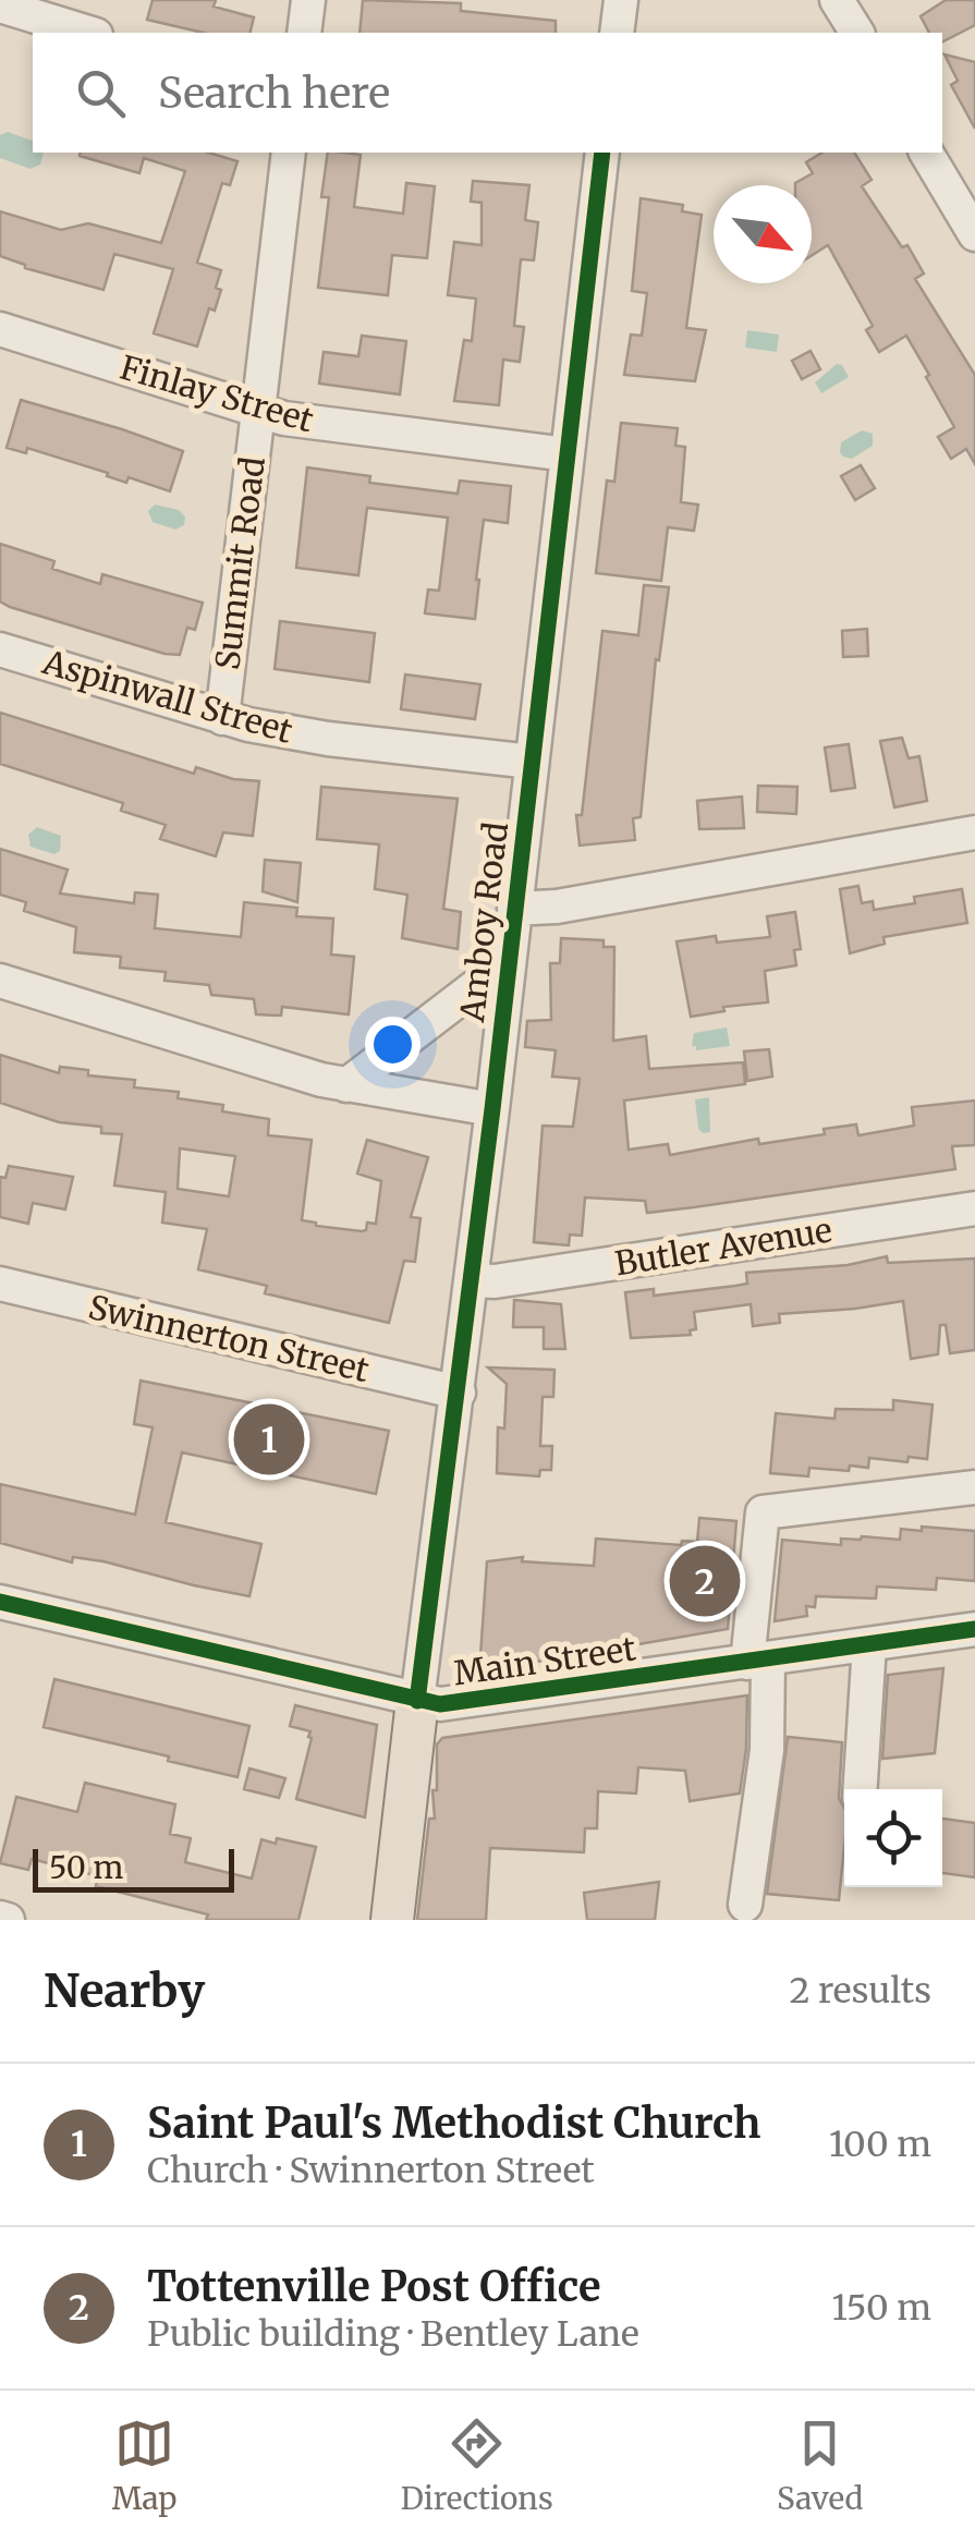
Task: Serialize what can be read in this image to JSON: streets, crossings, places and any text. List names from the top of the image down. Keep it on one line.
{"streets":{"main road":["Amboy Road"],"street":["Finlay Street","Summit Road","Aspinwall Street","Butler Avenue","Swinnerton Street","Main Street"]},"crossings":[["Finlay Street","Summit Road"],["Finlay Street","Amboy Road"],["Summit Road","Aspinwall Street"],["Aspinwall Street","Amboy Road"],["Amboy Road","Butler Avenue"],["Amboy Road","Swinnerton Street"],["Amboy Road","Main Street"]],"scale_bar":"50 m","north":"bottom right","page":{"search":"Search here","pins":["1","2"],"scale":"50 m","heading":["Nearby","2 results"],"list":[{"mark":"1","name":"Saint Paul's Methodist Church","note":"Church · Swinnerton Street","value":"100 m"},{"mark":"2","name":"Tottenville Post Office","note":"Public building · Bentley Lane","value":"150 m"}],"nav":["Map","Directions","Saved"]}}
